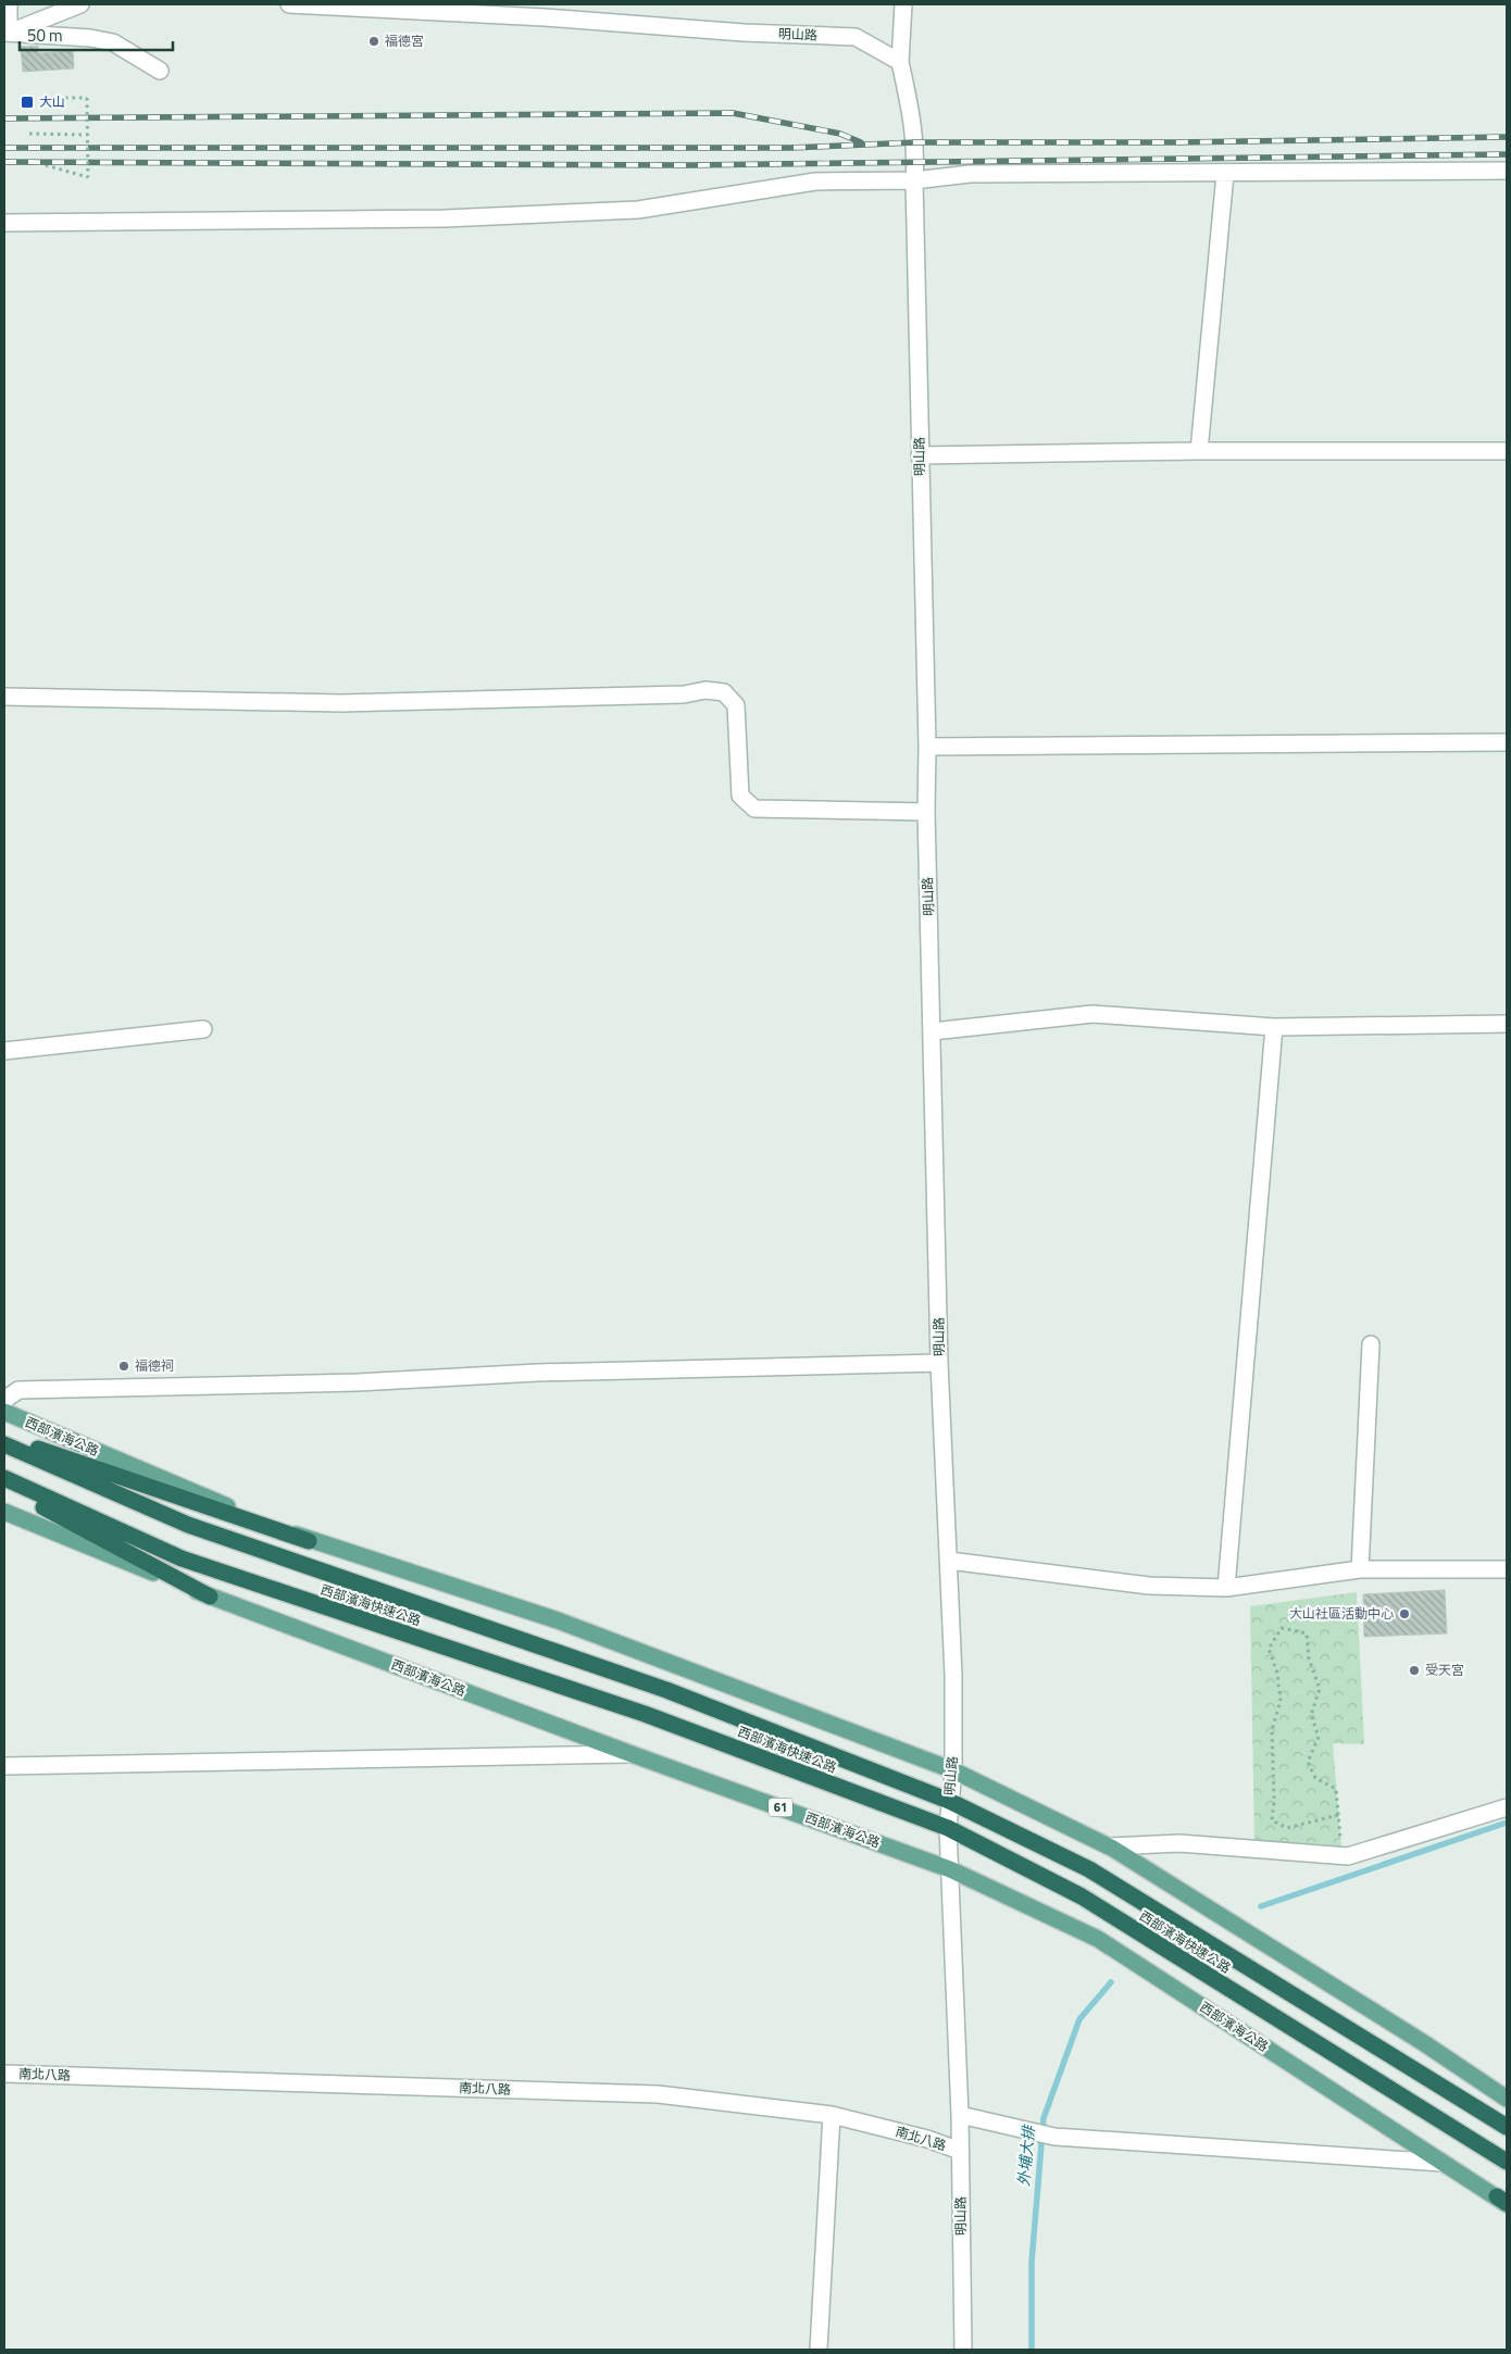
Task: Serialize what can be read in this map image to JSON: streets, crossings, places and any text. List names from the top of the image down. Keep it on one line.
{"streets":{"highway":["西部濱海快速公路"],"main road":["西部濱海公路","61"],"street":["明山路","南北八路"]},"crossings":[["明山路","西部濱海公路"],["明山路","西部濱海快速公路"],["明山路","南北八路"]],"water":["外埔大排"],"places":{"other":["福德宮","福德祠","大山社區活動中心","受天宮"],"transit":["大山"]},"scale_bar":"50 m"}
